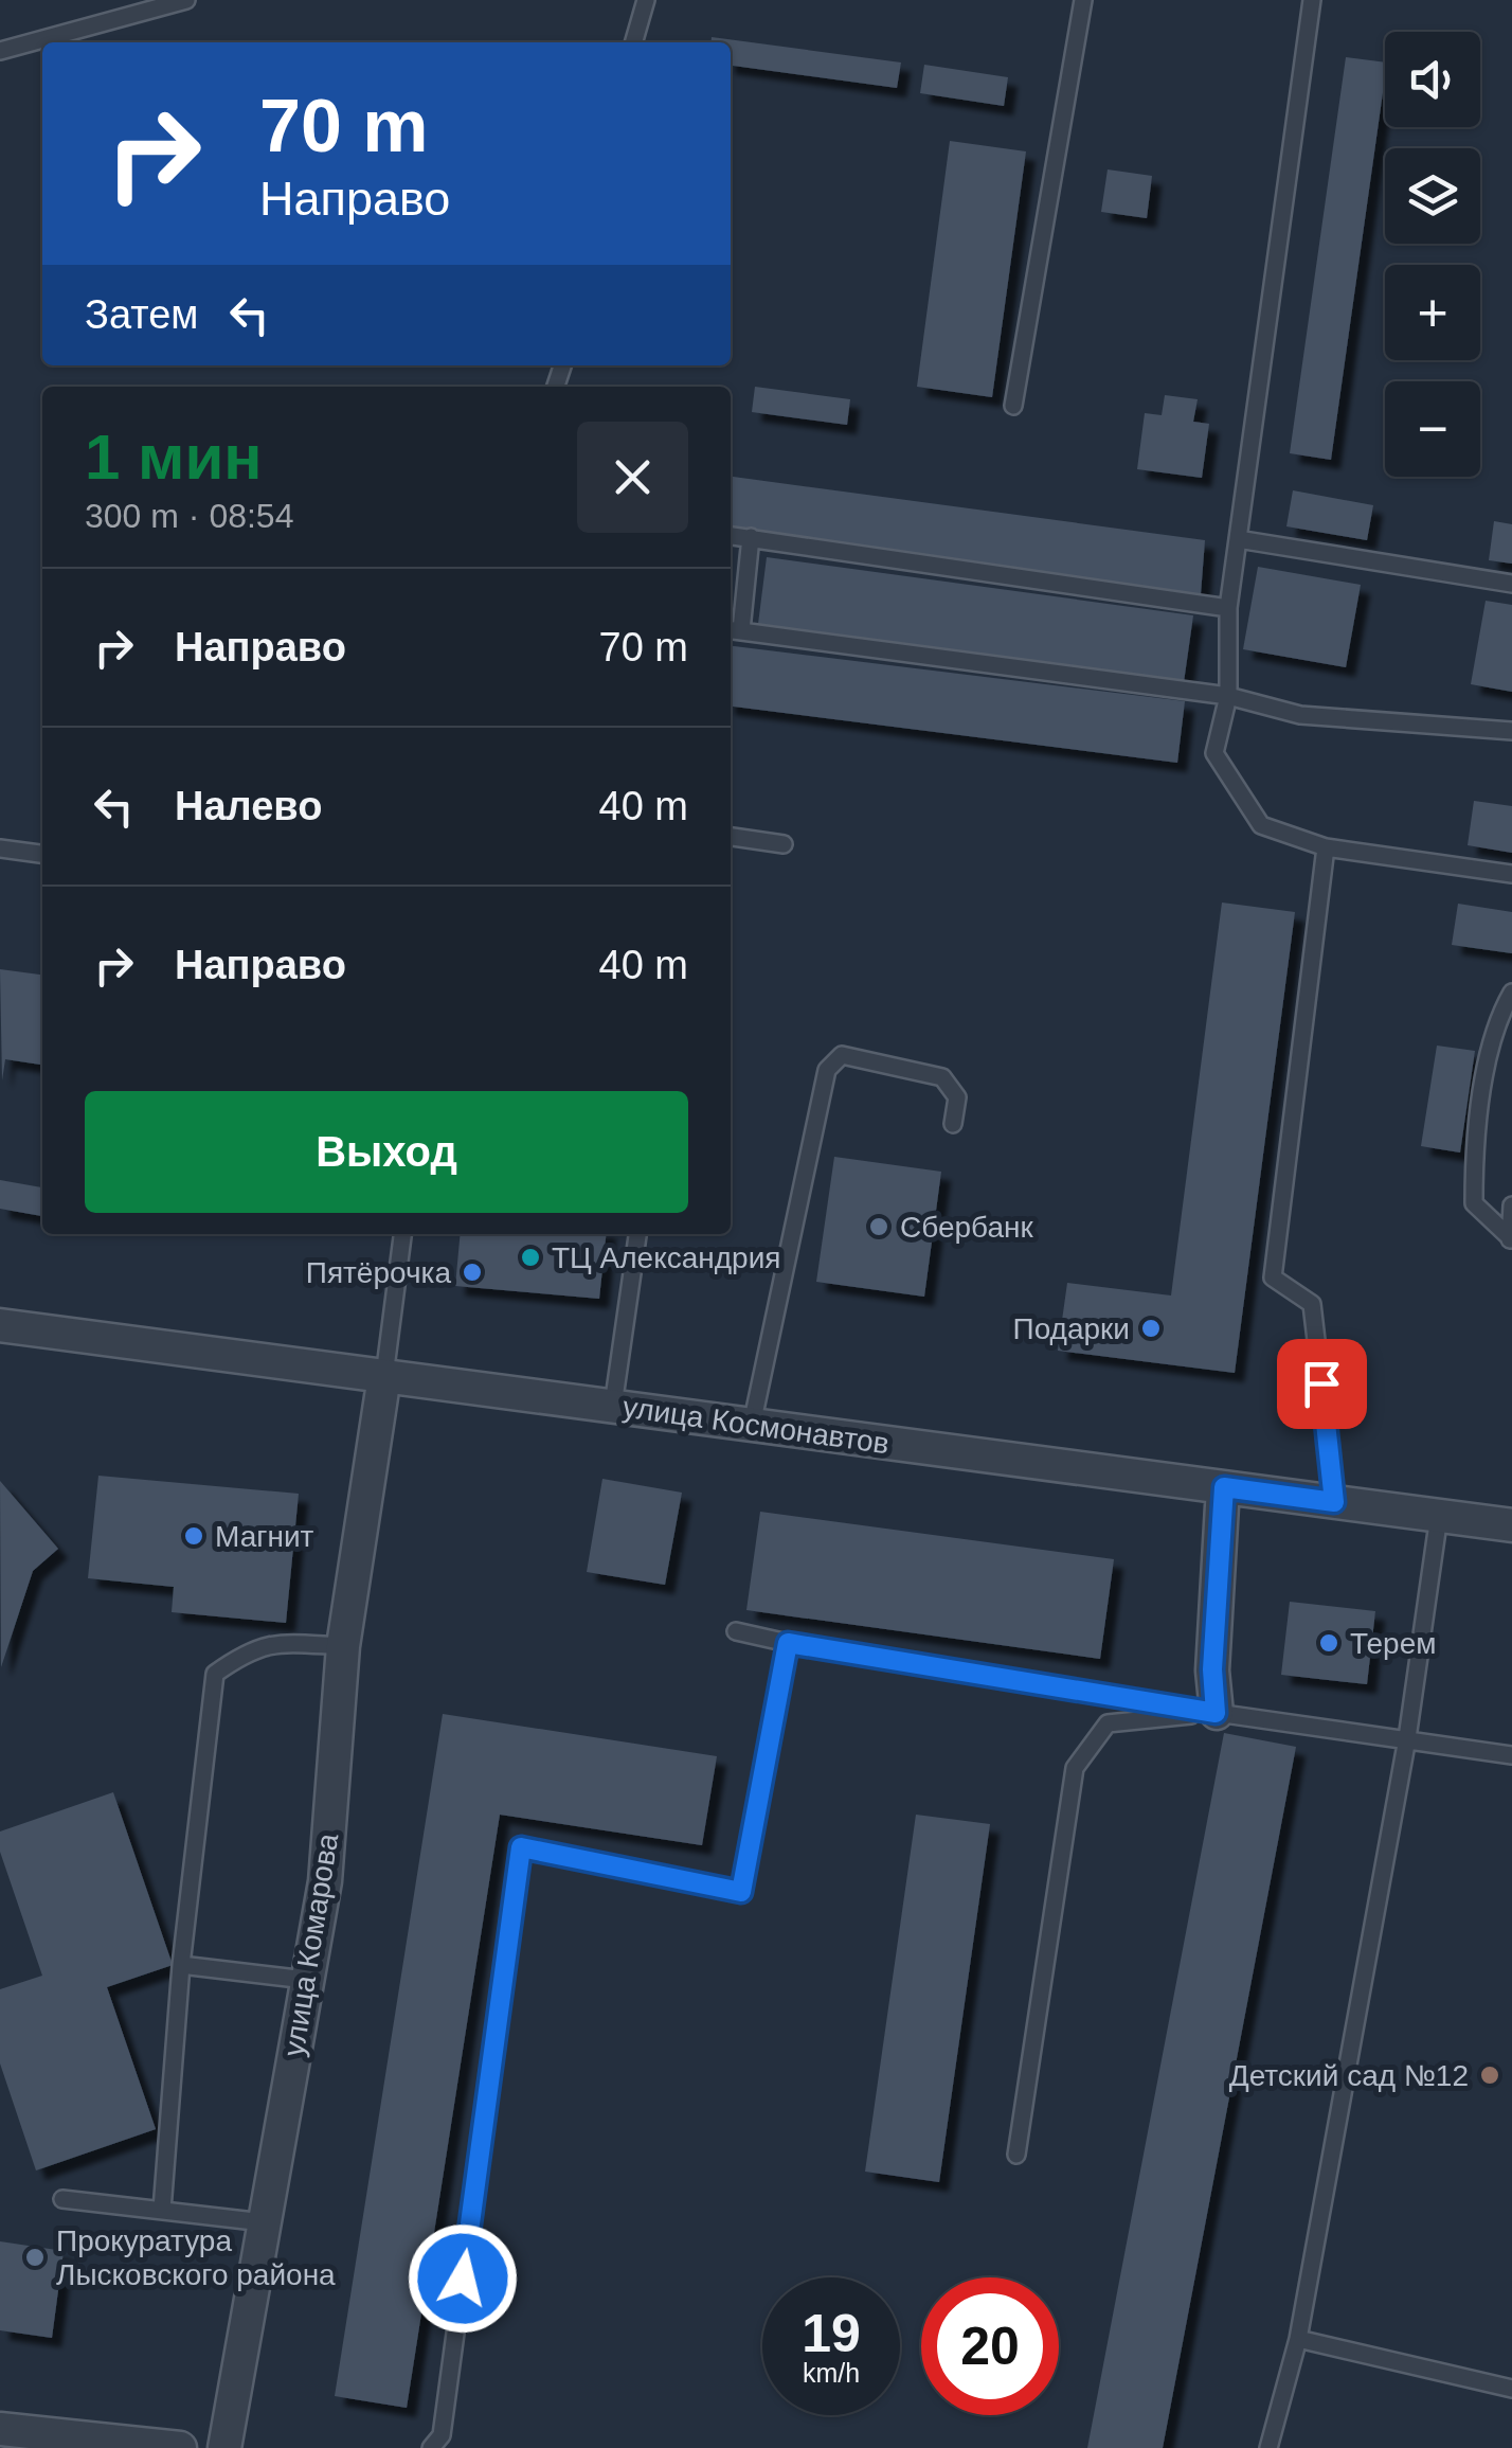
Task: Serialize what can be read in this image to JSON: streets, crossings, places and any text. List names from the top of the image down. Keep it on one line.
{"streets":{"street":["улица Космонавтов","улица Комарова"]},"crossings":[["улица Космонавтов","улица Комарова"]],"places":["Сбербанк","ТЦ Александрия","Пятёрочка","Подарки","Магнит","Терем","Детский сад №12","Прокуратура Лысковского района"],"page":{"map_buttons":["+","−"],"turn":["70 m","Направо"],"then":"Затем","heading":["1 мин","300 m · 08:54"],"list":[{"name":"Направо","value":"70 m"},{"name":"Налево","value":"40 m"},{"name":"Направо","value":"40 m"}],"buttons":"Выход","speed":"19 km/h","limit":"20"}}
